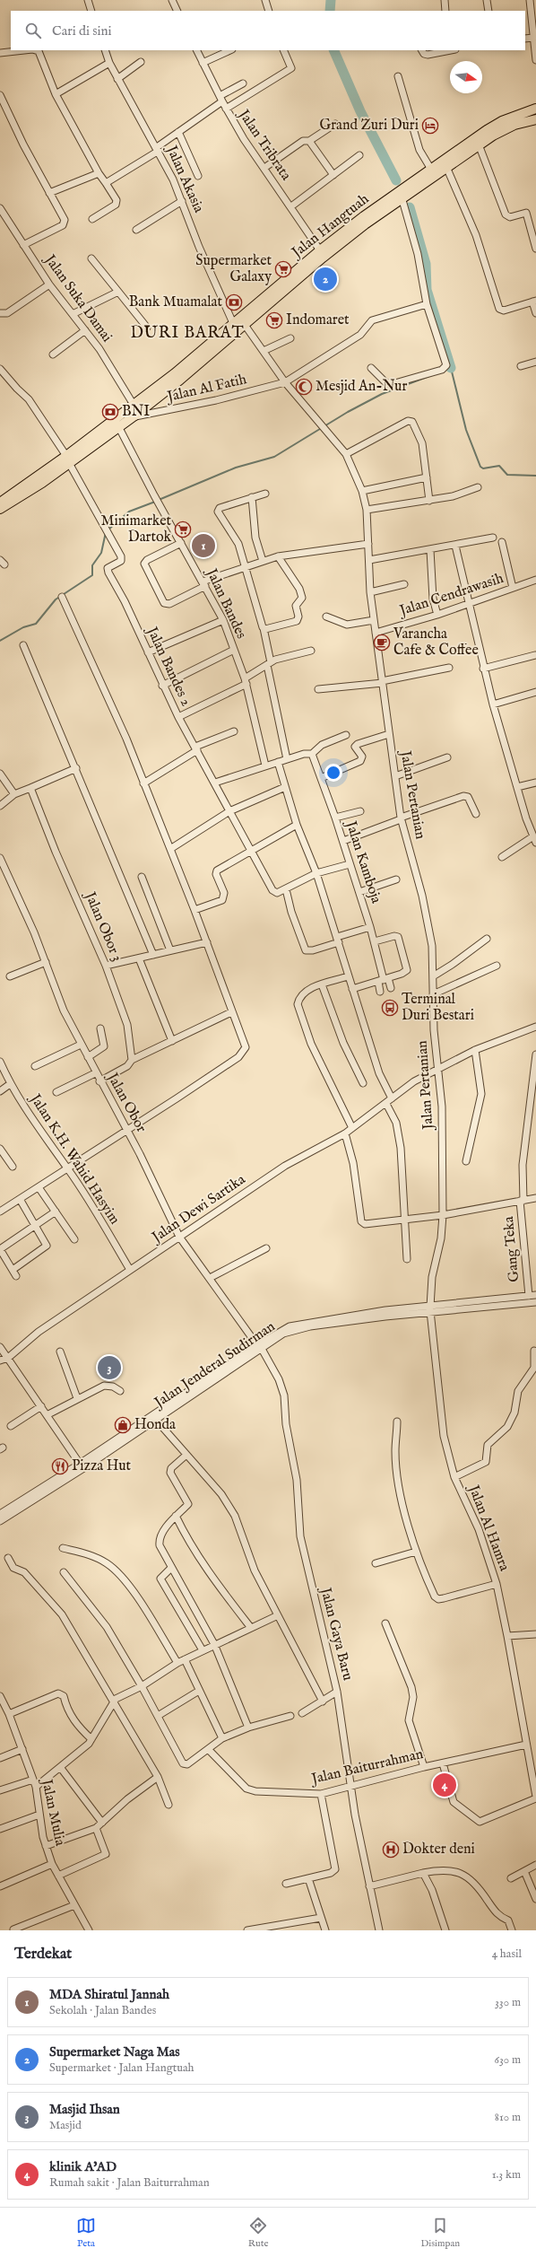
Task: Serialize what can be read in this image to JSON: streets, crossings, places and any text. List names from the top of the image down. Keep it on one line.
{"streets":{"highway":["Jalan Hangtuah"],"street":["Jalan Tribrata","Jalan Akasia","Jalan Suka Damai","Jalan Al Fatih","Jalan Cendrawasih","Jalan Bandes","Jalan Bandes 2","Jalan Pertanian","Jalan Kamboja","Jalan Obor 3","Jalan Obor","Jalan K.H. Wahid Hasyim","Jalan Dewi Sartika","Gang Teka","Jalan Jenderal Sudirman","Jalan Al Hamra","Jalan Gaya Baru","Jalan Baiturrahman","Jalan Mulia"]},"crossings":[["Jalan Tribrata","Jalan Hangtuah"],["Jalan Akasia","Jalan Hangtuah"],["Jalan Hangtuah","Jalan Suka Damai"],["Jalan Hangtuah","Jalan Al Fatih"],["Jalan Hangtuah","Jalan Bandes"],["Jalan Hangtuah","Jalan Bandes 2"],["Jalan Hangtuah","Jalan Pertanian"],["Jalan Al Fatih","Jalan Pertanian"],["Jalan Cendrawasih","Jalan Pertanian"],["Jalan Pertanian","Jalan Dewi Sartika"],["Jalan Pertanian","Jalan Jenderal Sudirman"],["Jalan Pertanian","Jalan Al Hamra"],["Jalan Obor","Jalan Dewi Sartika"],["Jalan Obor","Jalan Jenderal Sudirman"],["Jalan Obor","Jalan Gaya Baru"],["Jalan K.H. Wahid Hasyim","Jalan Dewi Sartika"],["Gang Teka","Jalan Jenderal Sudirman"],["Jalan Jenderal Sudirman","Jalan Al Hamra"],["Jalan Jenderal Sudirman","Jalan Gaya Baru"],["Jalan Al Hamra","Jalan Baiturrahman"],["Jalan Gaya Baru","Jalan Baiturrahman"]],"districts":["DURI BARAT"],"places":{"hotel":["Grand Zuri Duri"],"supermarket":["Supermarket Galaxy","Indomaret","Minimarket Dartok"],"bank":["Bank Muamalat","BNI"],"mosque":["Mesjid An-Nur"],"cafe":["Varancha Cafe & Coffee"],"bus stop":["Terminal Duri Bestari"],"shop":["Honda"],"restaurant":["Pizza Hut"],"hospital":["Dokter deni"]},"north":"right","page":{"search":"Cari di sini","pins":["2","1","3","4"],"heading":["Terdekat","4 hasil"],"list":[{"mark":"1","name":"MDA Shiratul Jannah","note":"Sekolah · Jalan Bandes","value":"330 m"},{"mark":"2","name":"Supermarket Naga Mas","note":"Supermarket · Jalan Hangtuah","value":"630 m"},{"mark":"3","name":"Masjid Ihsan","note":"Masjid","value":"810 m"},{"mark":"4","name":"klinik A'AD","note":"Rumah sakit · Jalan Baiturrahman","value":"1.3 km"}],"nav":["Peta","Rute","Disimpan"]}}
